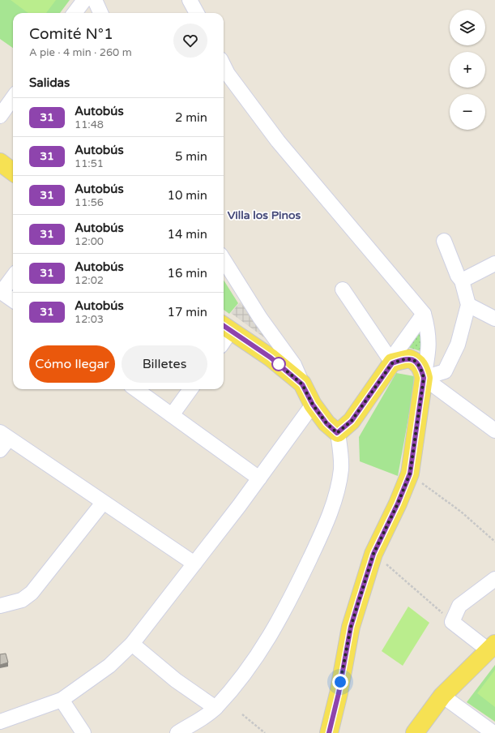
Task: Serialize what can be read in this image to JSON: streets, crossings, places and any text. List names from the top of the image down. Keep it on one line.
{"districts":["Villa los Pinos"],"lines":["bus line 31"],"page":{"map_buttons":["+","−"],"heading":[["Comité N°1","A pie · 4 min · 260 m"],"Salidas"],"list":[{"mark":"31","name":"Autobús","note":"11:48","value":"2 min"},{"mark":"31","name":"Autobús","note":"11:51","value":"5 min"},{"mark":"31","name":"Autobús","note":"11:56","value":"10 min"},{"mark":"31","name":"Autobús","note":"12:00","value":"14 min"},{"mark":"31","name":"Autobús","note":"12:02","value":"16 min"},{"mark":"31","name":"Autobús","note":"12:03","value":"17 min"}],"buttons":["Cómo llegar","Billetes"]}}
